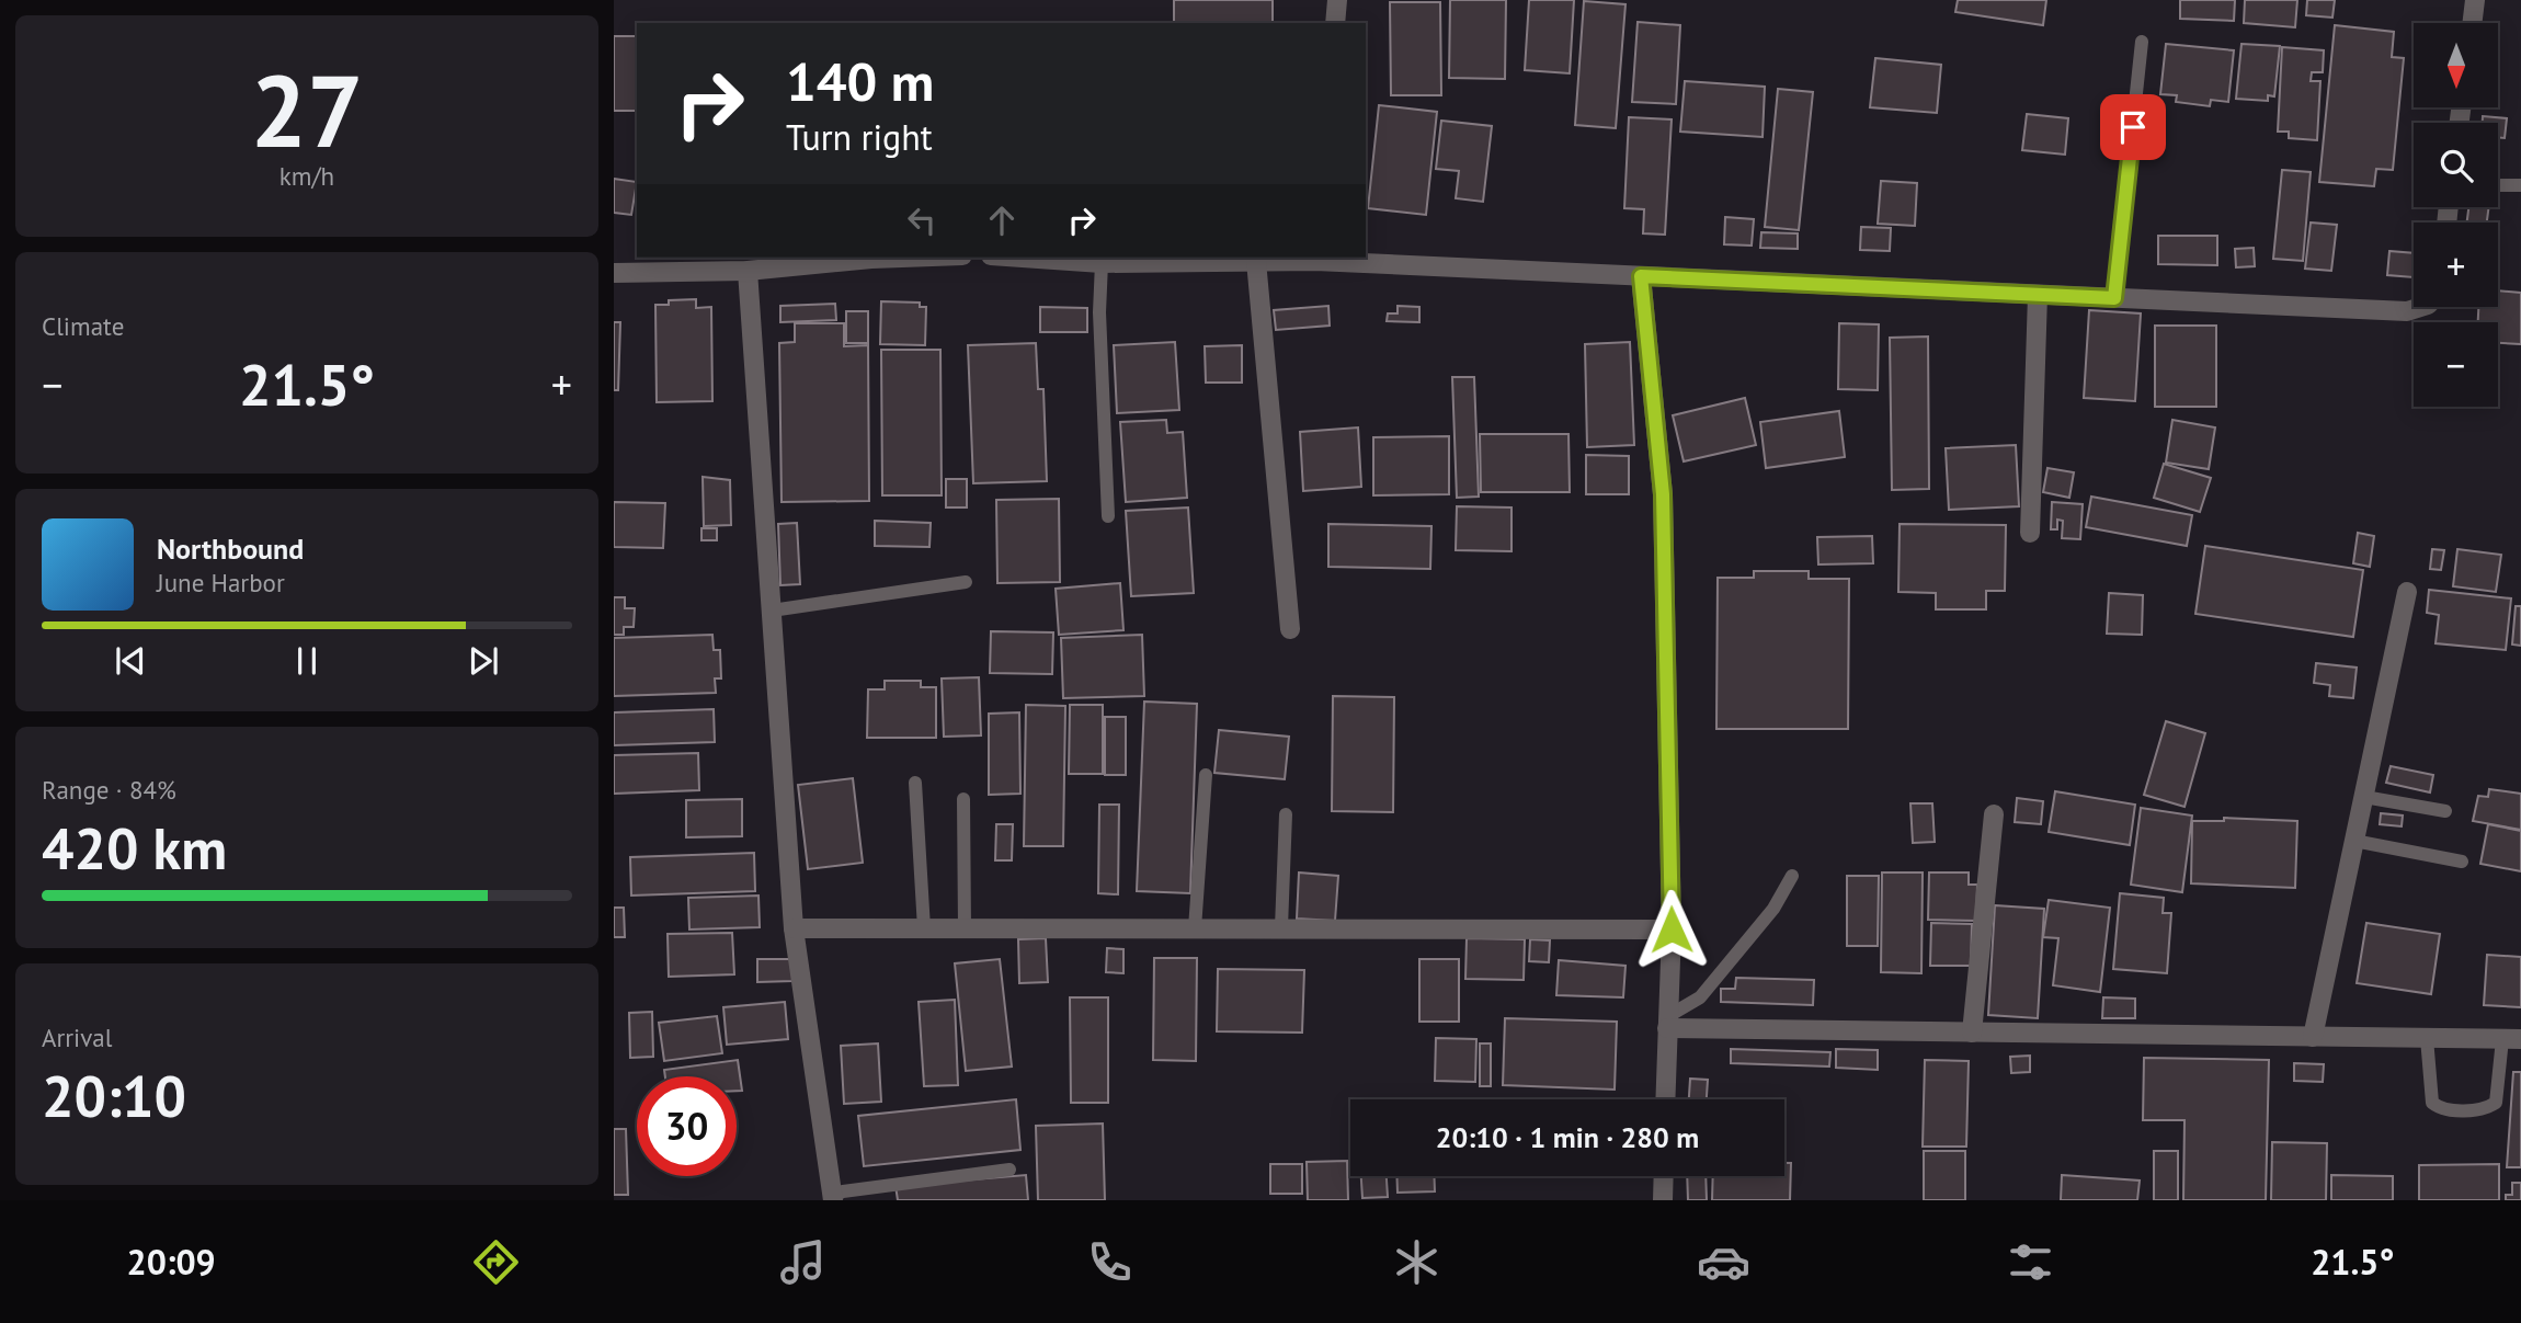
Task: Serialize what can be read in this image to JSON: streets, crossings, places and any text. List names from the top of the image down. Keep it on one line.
{"north":"bottom","page":{"tile":[["27","km/h"],"Climate",["Range · 84%","420 km"],["Arrival","20:10"]],"map_buttons":["+","−"],"turn":["140 m","Turn right"],"heat":["−","21.5°","+"],"song":["Northbound","June Harbor"],"limit":"30","trip":"20:10 · 1 min · 280 m","tabs":["20:09","21.5°"]}}
